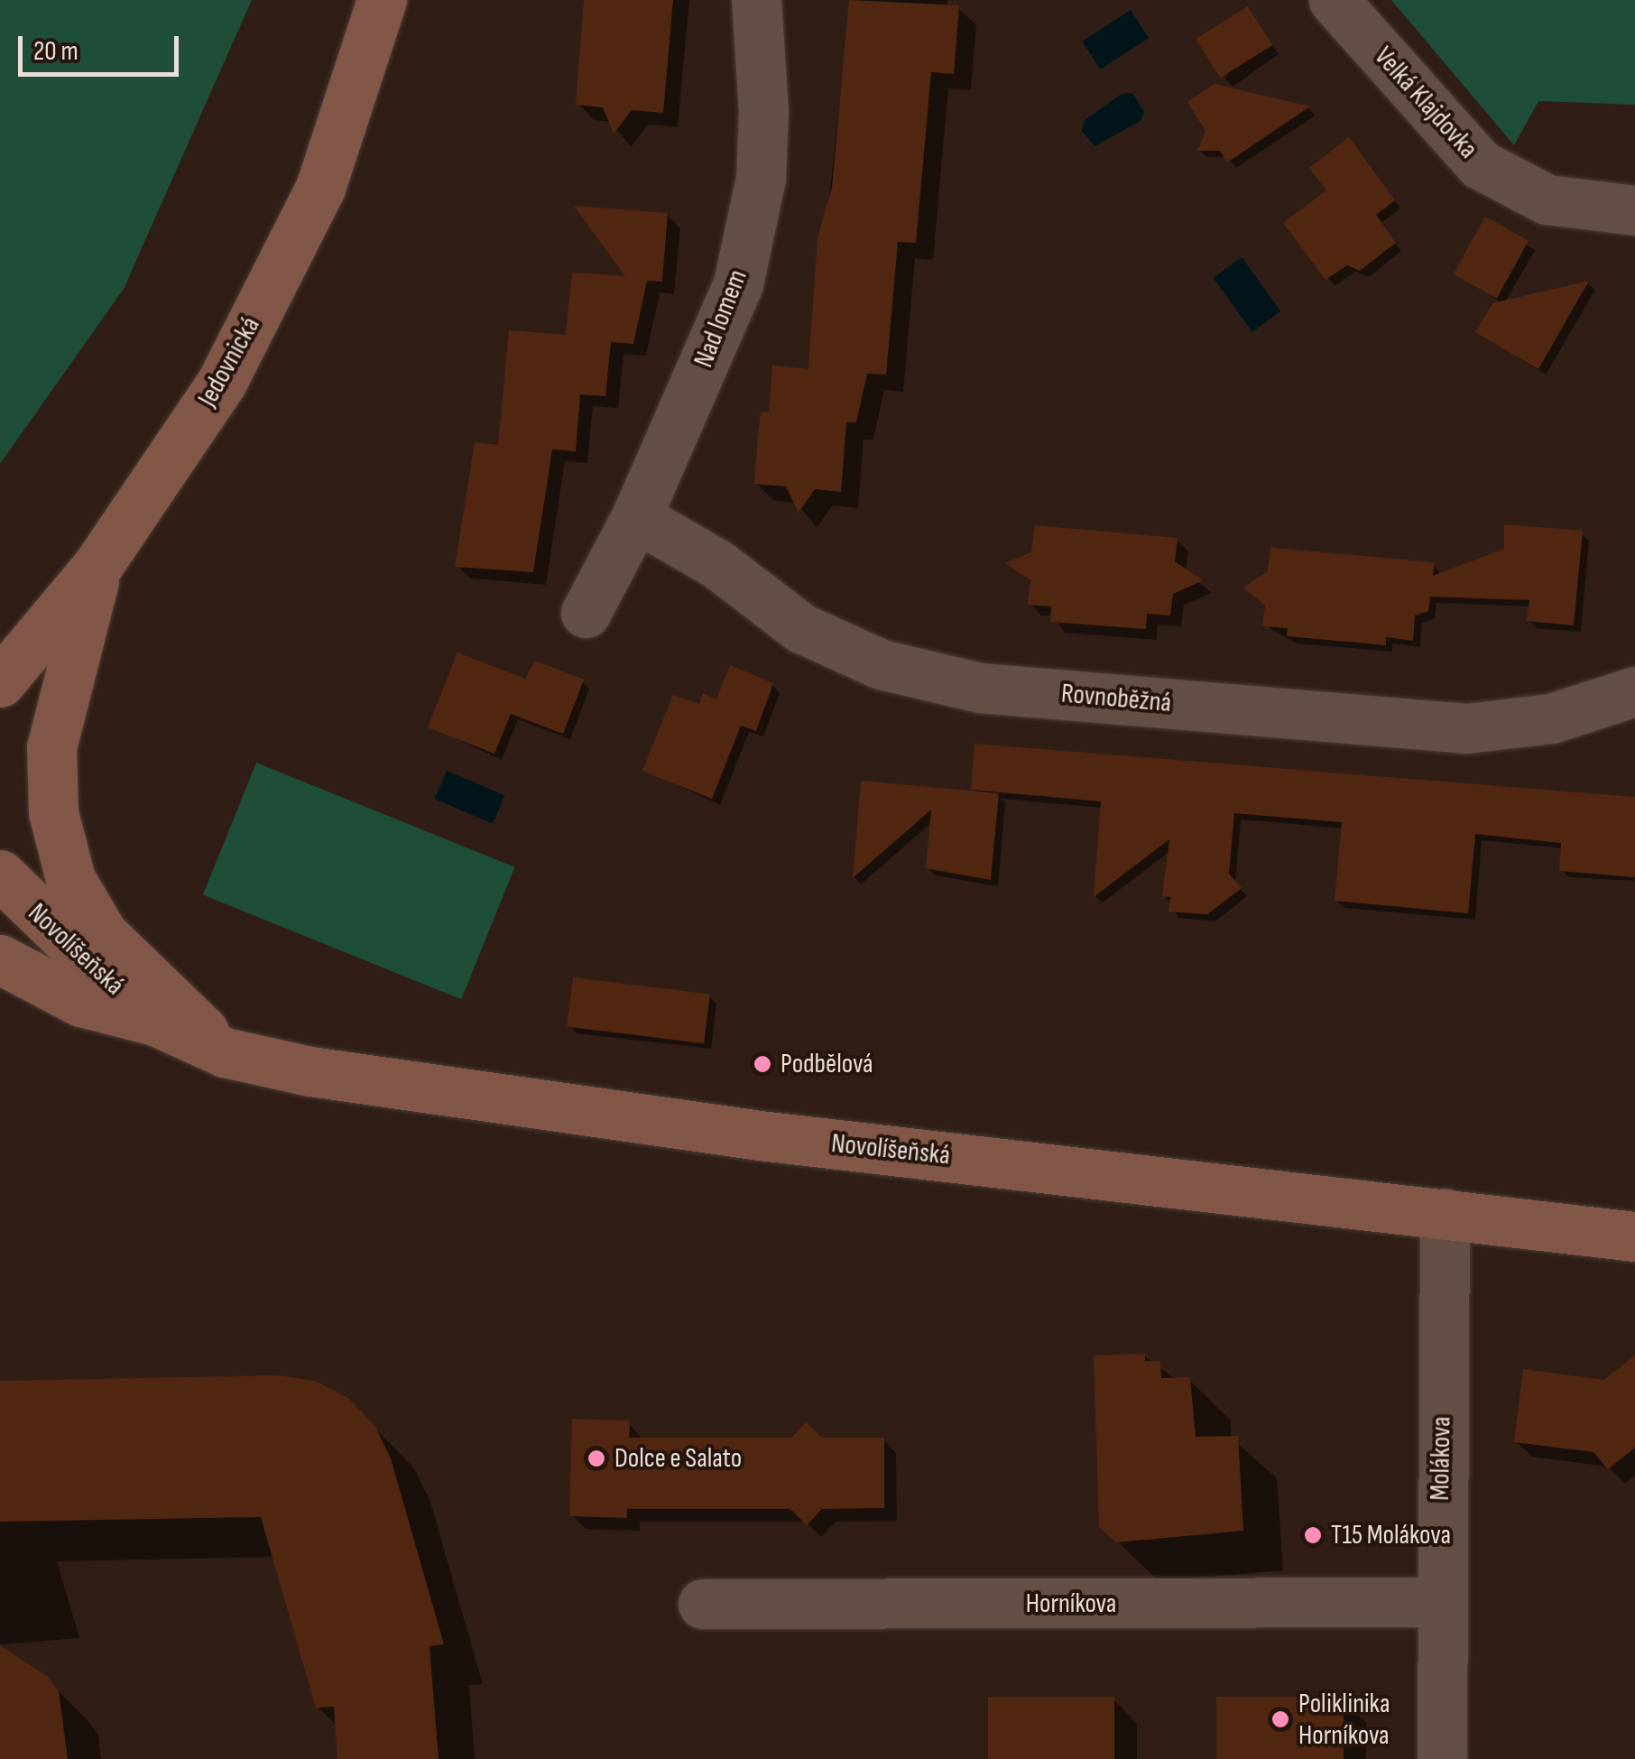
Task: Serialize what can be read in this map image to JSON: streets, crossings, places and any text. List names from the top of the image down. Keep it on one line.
{"streets":{"street":["Velká Klajdovka","Nad lomem","Jedovnická","Rovnoběžná","Novolíšeňská","Molákova","Horníkova"]},"crossings":[["Nad lomem","Rovnoběžná"],["Novolíšeňská","Molákova"],["Molákova","Horníkova"]],"places":["Podbělová","Dolce e Salato","T15 Molákova","Poliklinika Horníkova"],"scale_bar":"20 m"}
